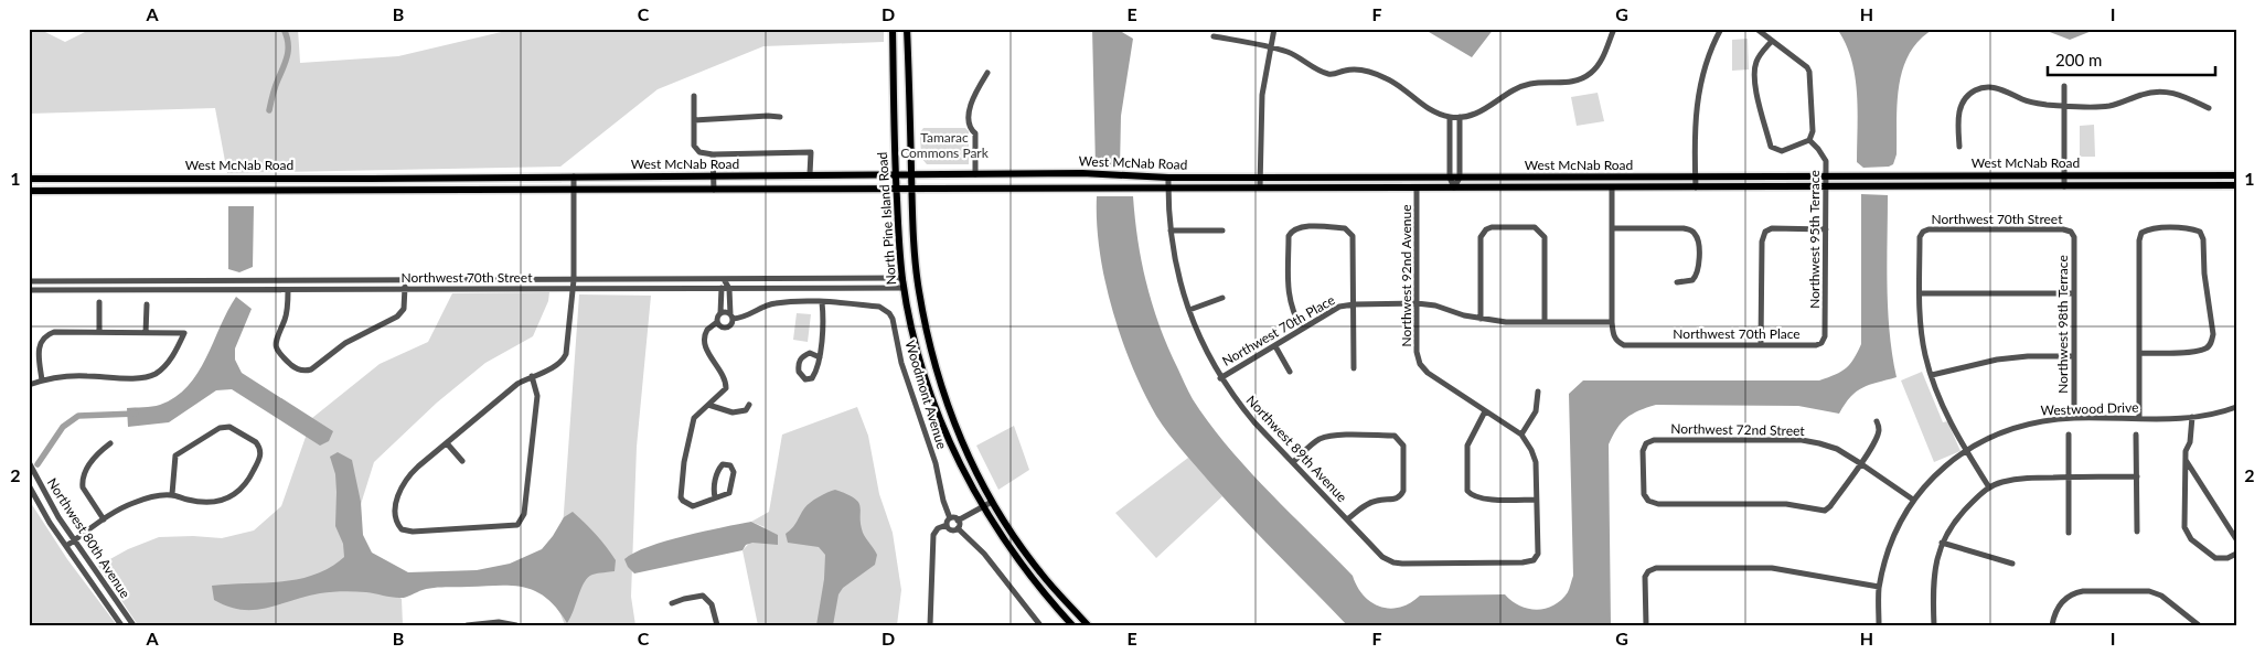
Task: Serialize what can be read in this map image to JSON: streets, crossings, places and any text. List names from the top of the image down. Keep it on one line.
{"streets":{"main road":["West McNab Road","North Pine Island Road"],"street":["Northwest 70th Street","Northwest 95th Terrace","Northwest 92nd Avenue","Northwest 98th Terrace","Northwest 70th Place","Woodmont Avenue","Westwood Drive","Northwest 72nd Street","Northwest 89th Avenue","Northwest 80th Avenue"]},"crossings":[["West McNab Road","North Pine Island Road"],["West McNab Road","Northwest 95th Terrace"],["West McNab Road","Northwest 92nd Avenue"],["West McNab Road","Northwest 89th Avenue"],["North Pine Island Road","Northwest 70th Street"],["Northwest 70th Street","Northwest 98th Terrace"],["Northwest 95th Terrace","Northwest 70th Place"],["Northwest 92nd Avenue","Northwest 70th Place"],["Northwest 98th Terrace","Westwood Drive"],["Northwest 70th Place","Northwest 89th Avenue"],["Westwood Drive","Northwest 72nd Street"]],"parks":["Tamarac Commons Park"],"scale_bar":"200 m","grid":{"columns":["A","B","C","D","E","F","G","H","I"],"rows":["1","2"]}}
